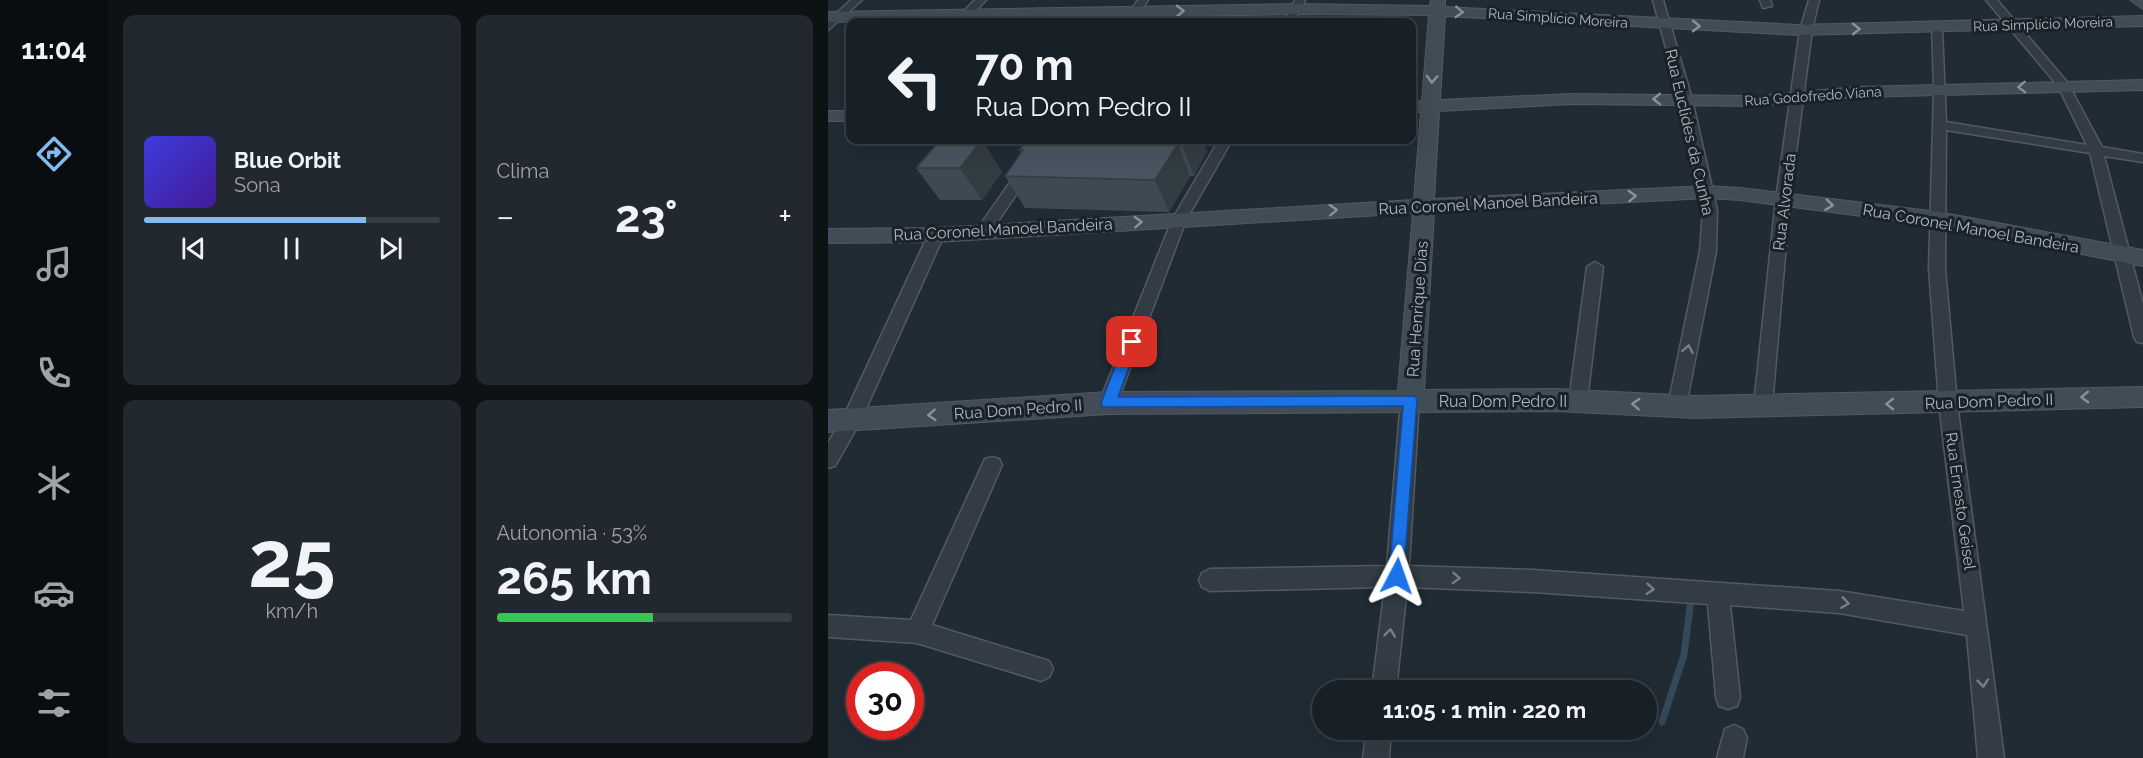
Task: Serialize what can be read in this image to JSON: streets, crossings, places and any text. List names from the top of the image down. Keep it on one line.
{"streets":{"street":["Rua Simplício Moreira","Rua Godofredo Viana","Rua Euclides da Cunha","Rua Alvorada","Rua Coronel Manoel Bandeira","Rua Henrique Dias","Rua Dom Pedro II","Rua Ernesto Geisel"]},"crossings":[["Rua Simplício Moreira","Rua Euclides da Cunha"],["Rua Simplício Moreira","Rua Alvorada"],["Rua Simplício Moreira","Rua Henrique Dias"],["Rua Simplício Moreira","Rua Ernesto Geisel"],["Rua Godofredo Viana","Rua Euclides da Cunha"],["Rua Godofredo Viana","Rua Alvorada"],["Rua Godofredo Viana","Rua Henrique Dias"],["Rua Godofredo Viana","Rua Ernesto Geisel"],["Rua Euclides da Cunha","Rua Coronel Manoel Bandeira"],["Rua Euclides da Cunha","Rua Dom Pedro II"],["Rua Alvorada","Rua Coronel Manoel Bandeira"],["Rua Alvorada","Rua Dom Pedro II"],["Rua Coronel Manoel Bandeira","Rua Henrique Dias"],["Rua Coronel Manoel Bandeira","Rua Ernesto Geisel"],["Rua Henrique Dias","Rua Dom Pedro II"],["Rua Dom Pedro II","Rua Ernesto Geisel"]],"one_way":["Rua Simplício Moreira","Rua Coronel Manoel Bandeira"],"page":{"tabs":"11:04","tile":["Clima",["25","km/h"],["Autonomia · 53%","265 km"]],"turn":["70 m","Rua Dom Pedro II"],"song":["Blue Orbit","Sona"],"heat":["−","23°","+"],"limit":"30","trip":"11:05 · 1 min · 220 m"}}
